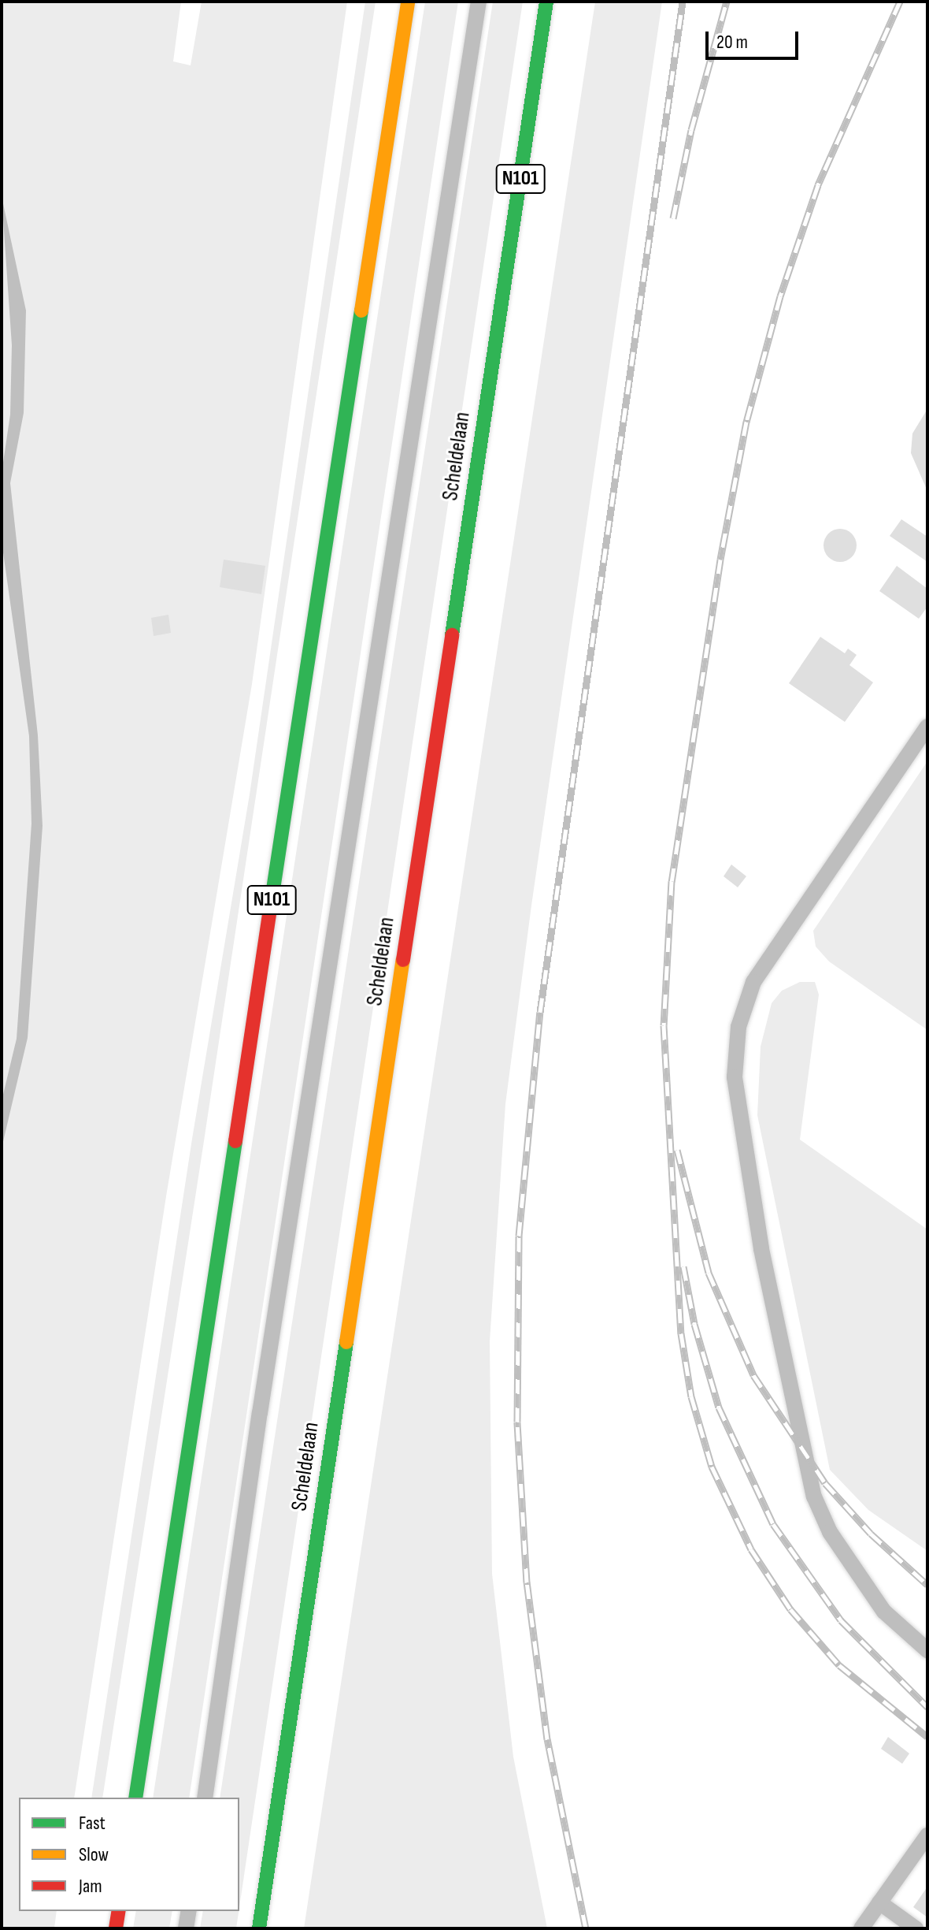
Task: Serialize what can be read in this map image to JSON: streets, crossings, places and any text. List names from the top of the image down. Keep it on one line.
{"streets":{"main road":["N101","Scheldelaan"]},"legend":["Fast","Slow","Jam"],"scale_bar":"20 m"}
